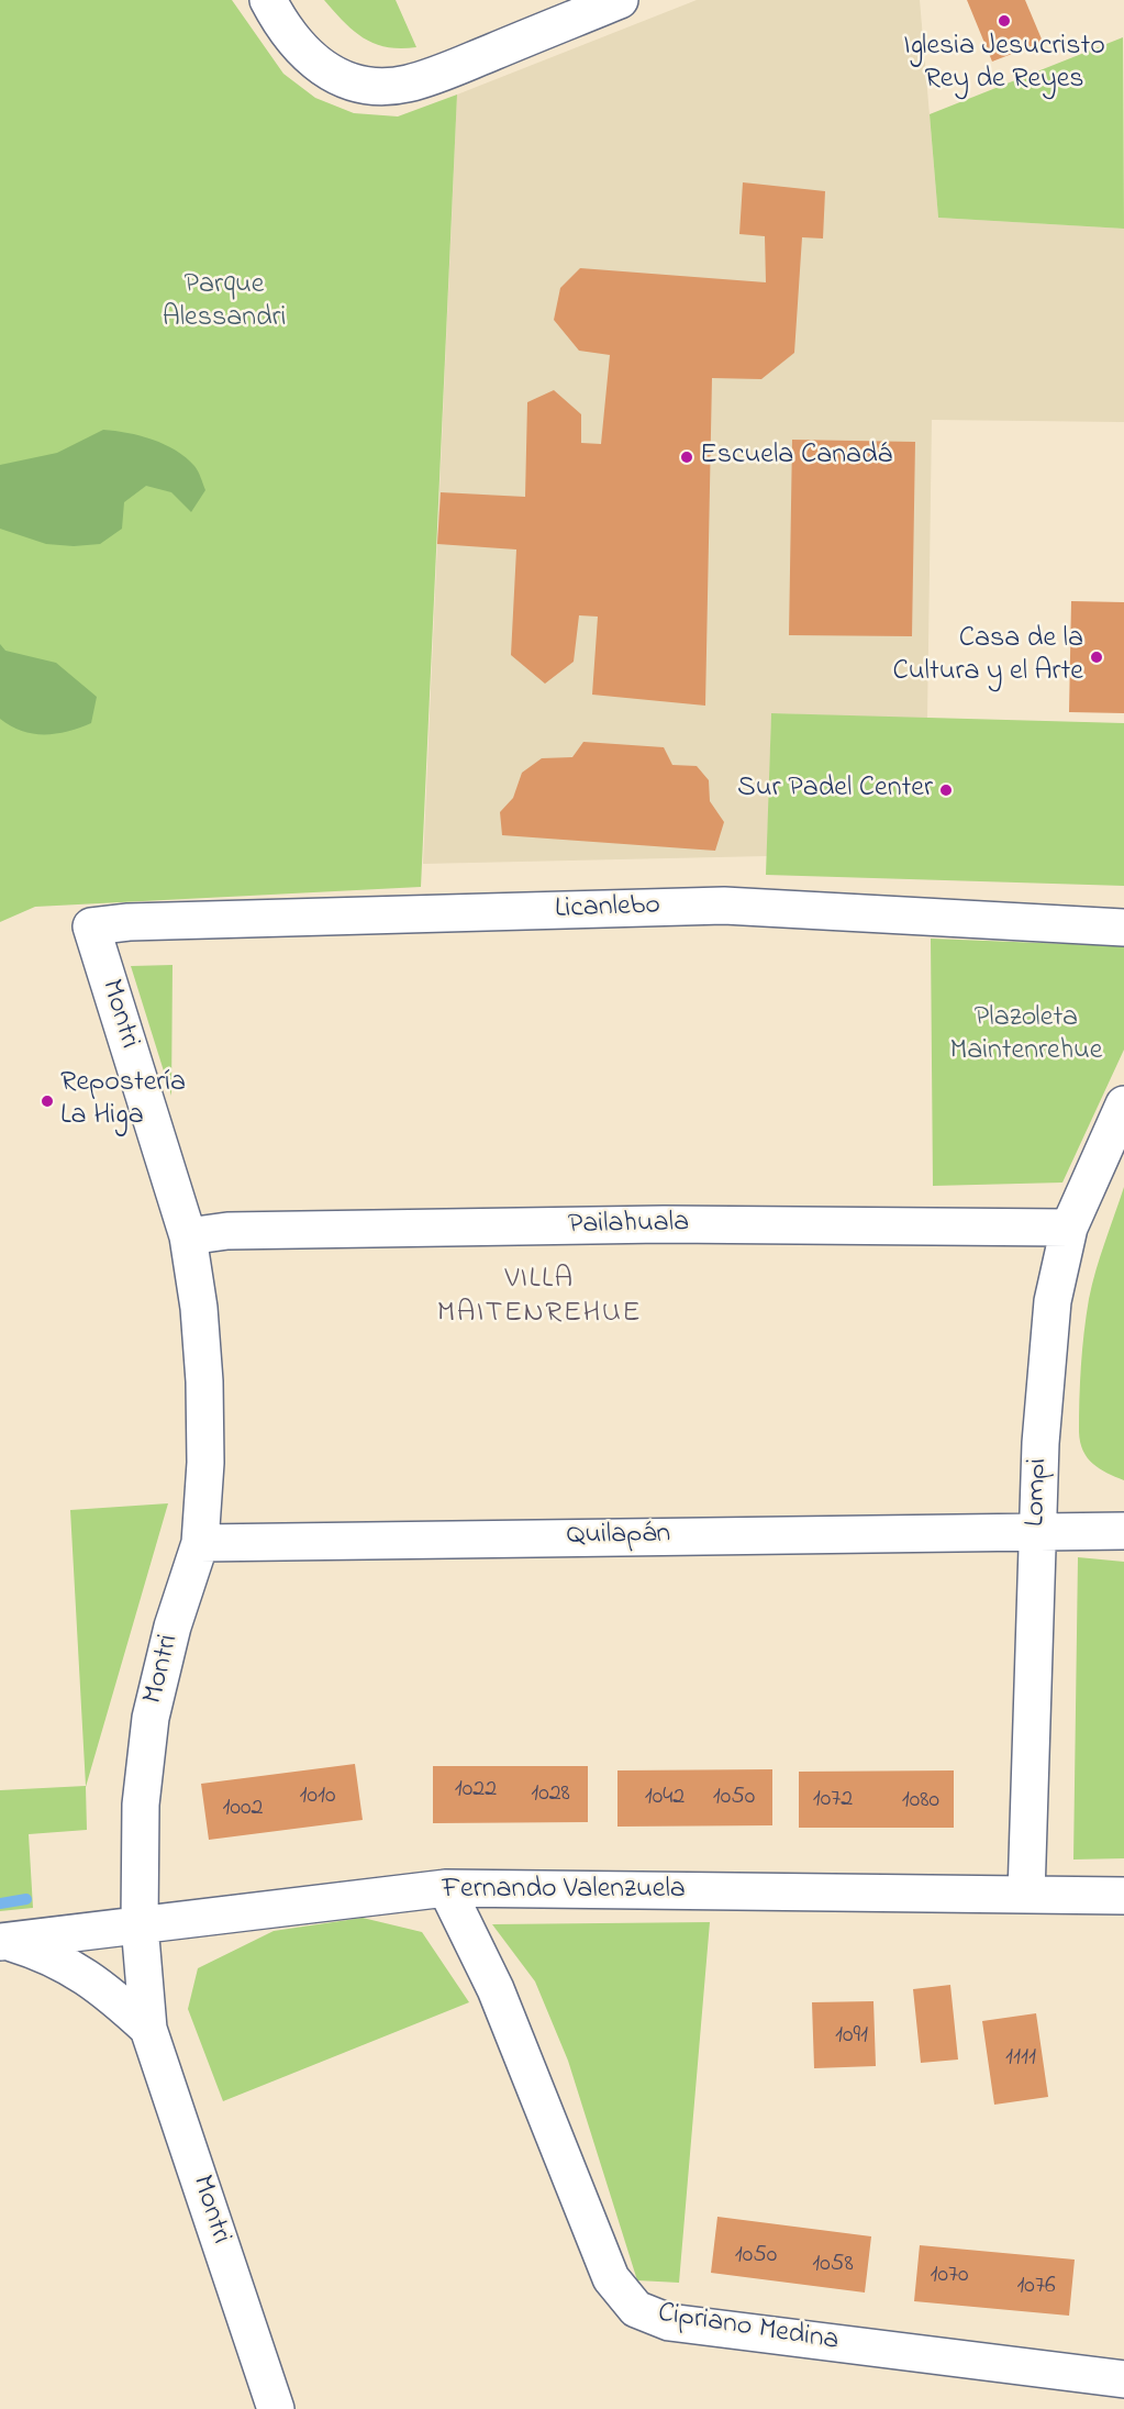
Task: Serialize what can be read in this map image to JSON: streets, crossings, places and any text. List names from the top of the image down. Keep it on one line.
{"streets":{"street":["Licanlebo","Montri","Pailahuala","Lompi","Quilapán","Fernando Valenzuela","Cipriano Medina"]},"crossings":[["Licanlebo","Montri"],["Montri","Pailahuala"],["Montri","Quilapán"],["Montri","Fernando Valenzuela"],["Pailahuala","Lompi"],["Lompi","Quilapán"],["Lompi","Fernando Valenzuela"],["Fernando Valenzuela","Cipriano Medina"]],"districts":["VILLA MAITENREHUE"],"parks":["Parque Alessandri","Plazoleta Maintenrehue"],"places":["Iglesia Jesucristo Rey de Reyes","Escuela Canadá","Casa de la Cultura y el Arte","Sur Padel Center","Repostería La Higa"],"house_numbers":["1022","1028","1010","1042","1050","1072","1080","1002","1091","1111","1050","1058","1070","1076"]}
